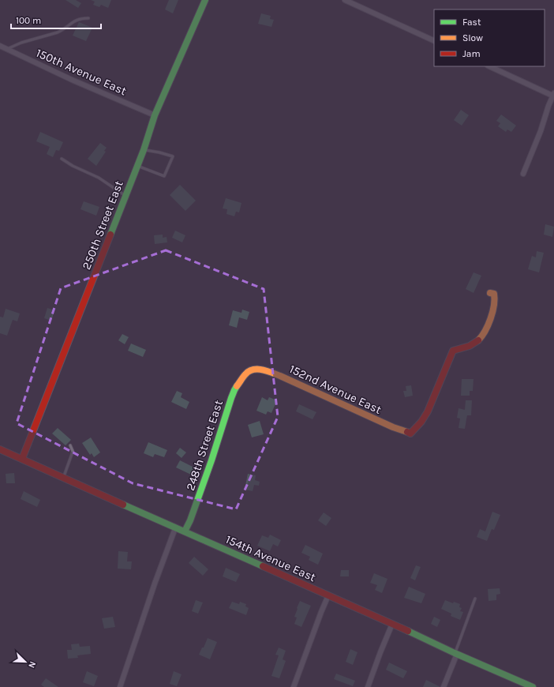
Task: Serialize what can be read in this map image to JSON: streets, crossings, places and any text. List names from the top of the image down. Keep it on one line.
{"streets":{"street":["150th Avenue East","250th Street East","152nd Avenue East","248th Street East","154th Avenue East"]},"crossings":[["150th Avenue East","250th Street East"],["250th Street East","154th Avenue East"],["152nd Avenue East","248th Street East"],["248th Street East","154th Avenue East"]],"legend":["Fast","Slow","Jam"],"scale_bar":"100 m","north":"bottom right"}
